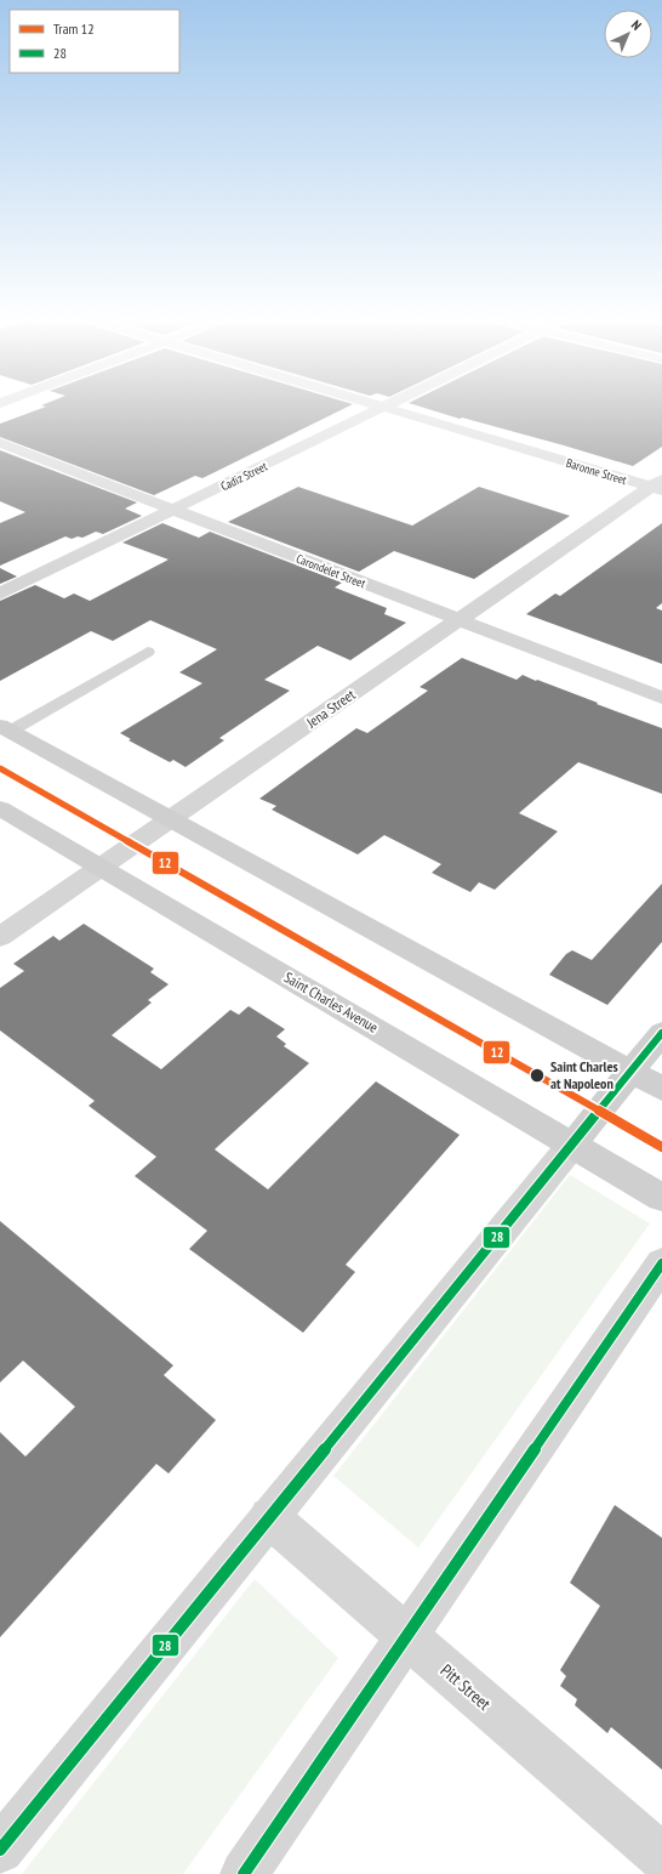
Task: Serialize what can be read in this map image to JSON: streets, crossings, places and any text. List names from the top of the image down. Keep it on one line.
{"streets":{"main road":["Saint Charles Avenue"],"street":["Baronne Street","Cadiz Street","Carondelet Street","Jena Street","Pitt Street"]},"crossings":[["Baronne Street","Cadiz Street"],["Baronne Street","Jena Street"],["Cadiz Street","Carondelet Street"],["Carondelet Street","Jena Street"],["Jena Street","Saint Charles Avenue"]],"places":["Saint Charles at Napoleon"],"lines":["tram line 12","transit line 28"],"legend":["Tram 12","28"],"north":"top right"}
